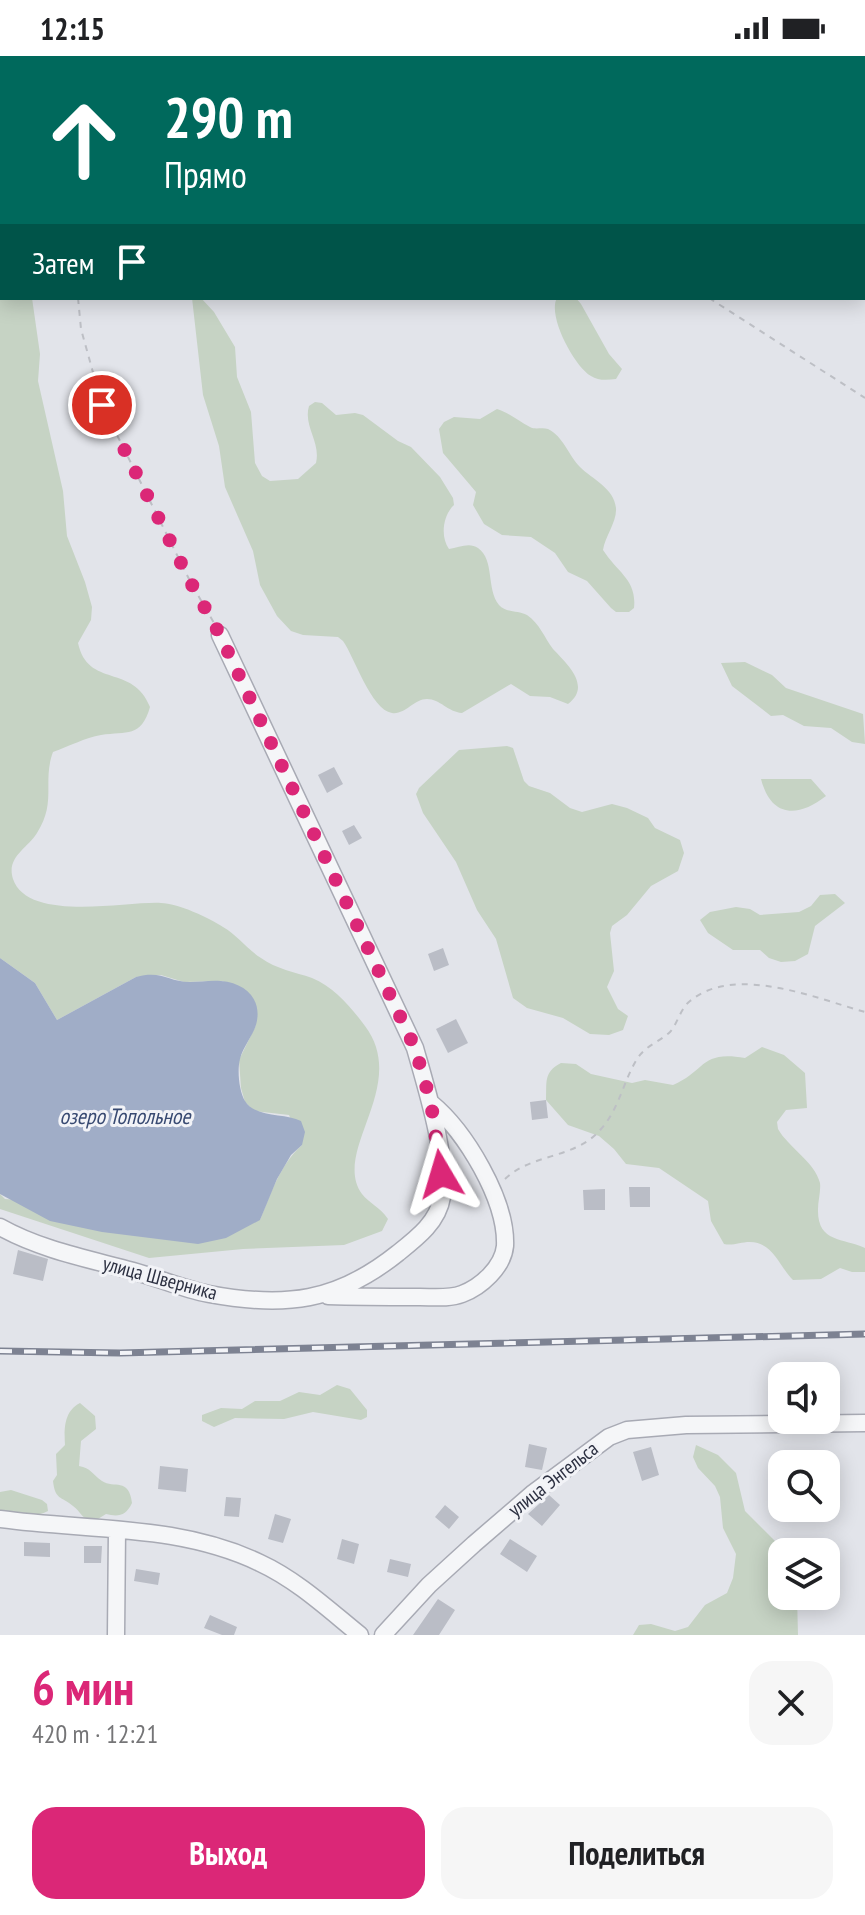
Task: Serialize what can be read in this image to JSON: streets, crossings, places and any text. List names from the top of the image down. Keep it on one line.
{"streets":{"street":["улица Шверника","улица Энгельса"]},"water":["озеро Топольное"],"page":{"status":"12:15","turn":["290 m","Прямо"],"then":"Затем","heading":["6 мин","420 m · 12:21"],"buttons":["Выход","Поделиться"]}}
